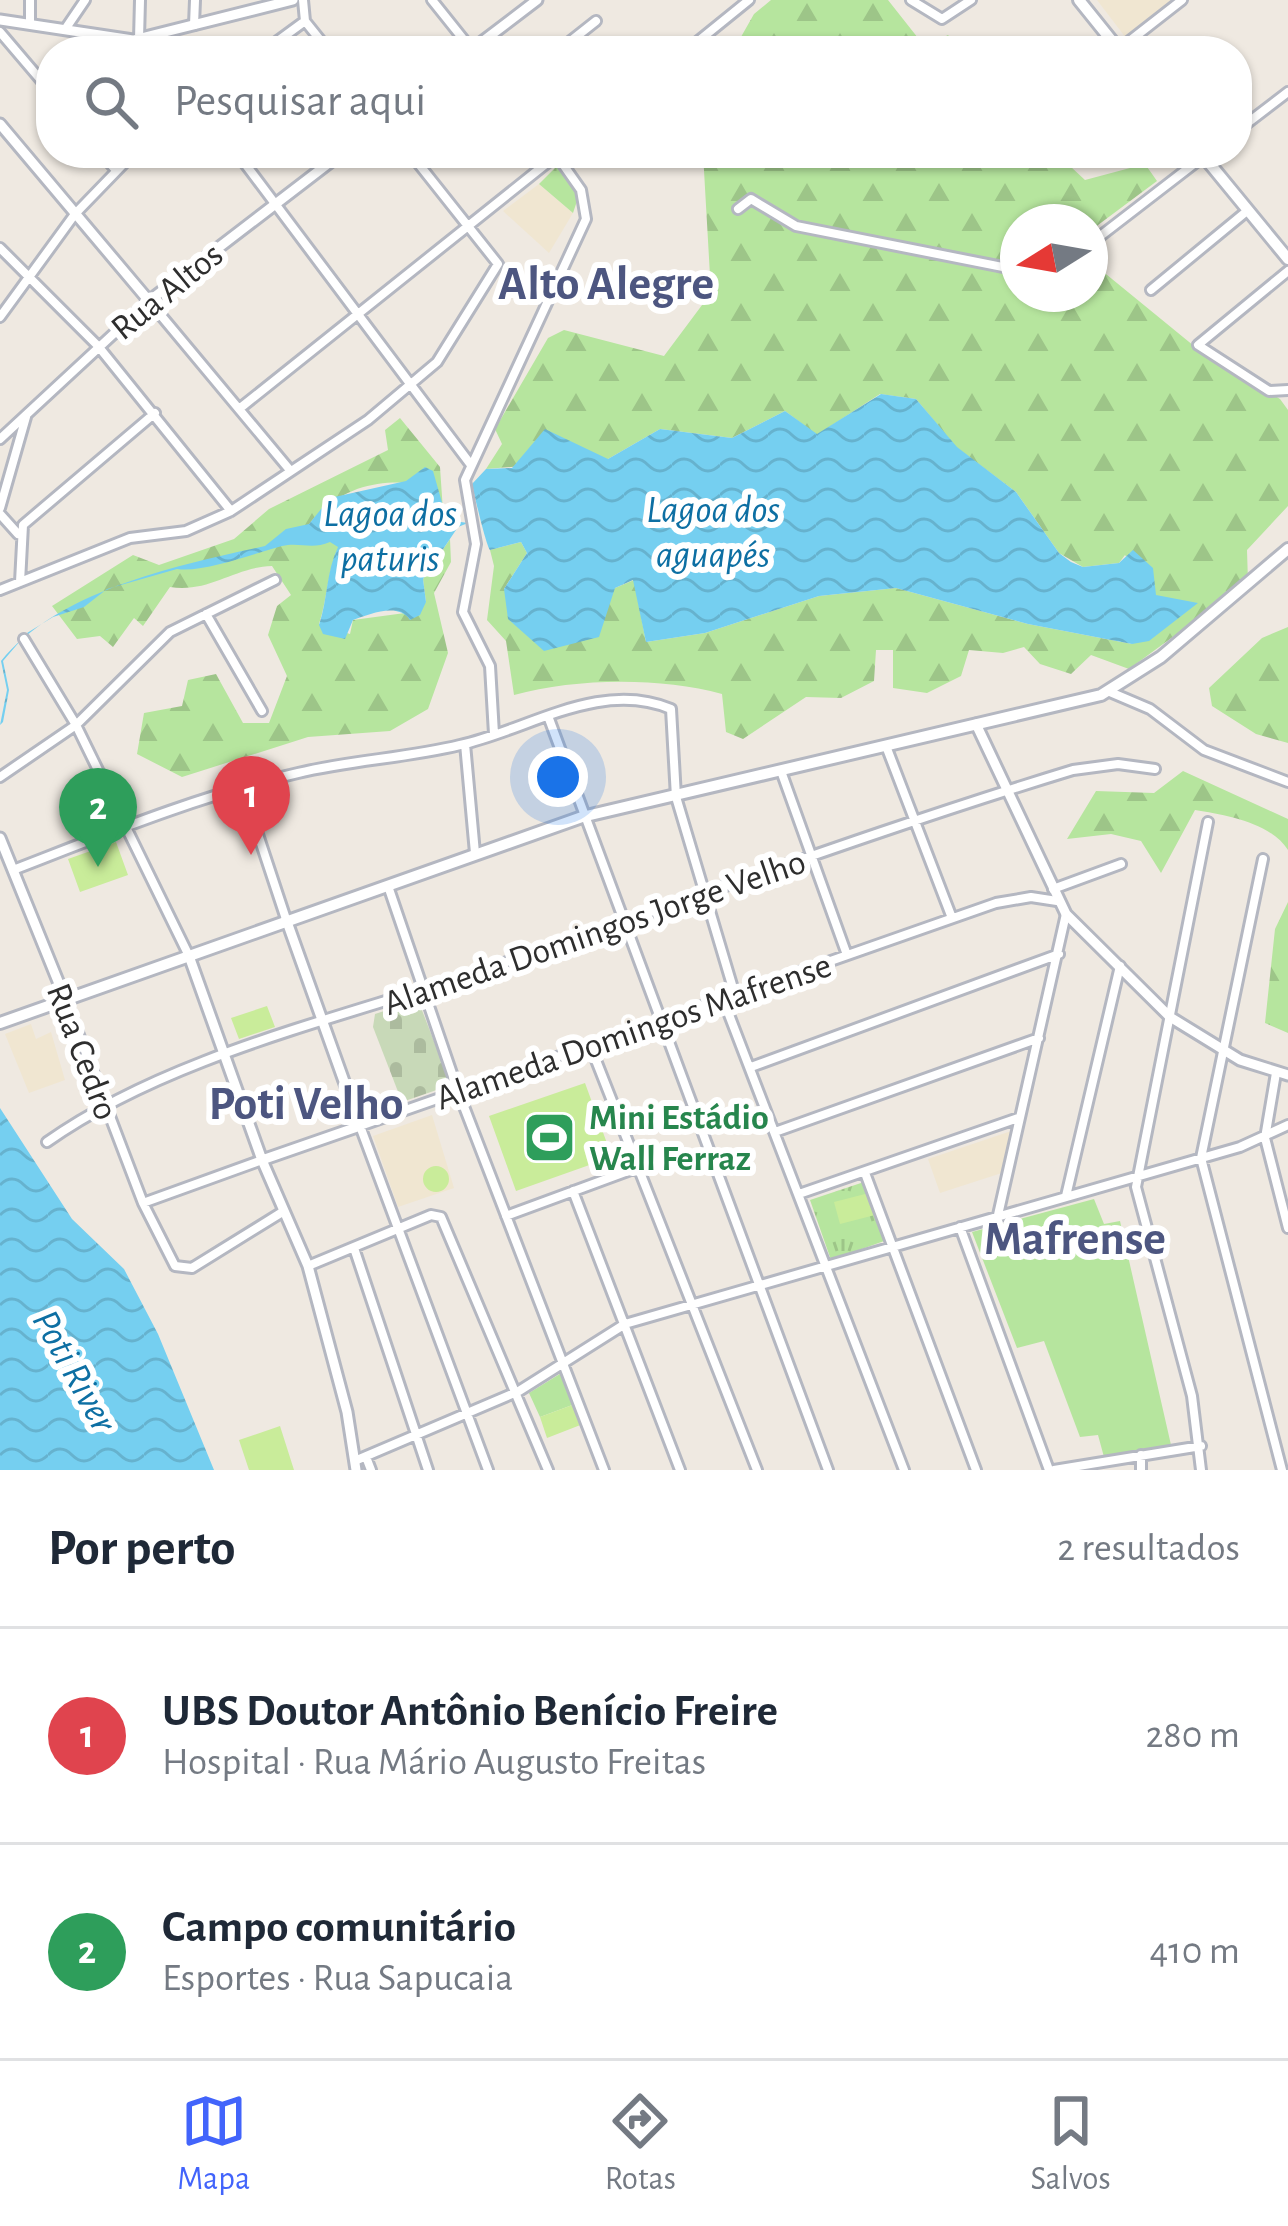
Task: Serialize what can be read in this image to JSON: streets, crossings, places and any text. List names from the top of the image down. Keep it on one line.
{"streets":{"street":["Rua Altos","Alameda Domingos Jorge Velho","Alameda Domingos Mafrense","Rua Cedro"]},"crossings":[["Alameda Domingos Jorge Velho","Rua Cedro"],["Alameda Domingos Mafrense","Rua Cedro"]],"districts":["Alto Alegre","Poti Velho","Mafrense"],"water":["Lagoa dos aguapés","Lagoa dos paturis","Poti River"],"places":{"sports":["Mini Estádio Wall Ferraz"]},"north":"left","page":{"search":"Pesquisar aqui","pins":["1","2"],"heading":["Por perto","2 resultados"],"list":[{"mark":"1","name":"UBS Doutor Antônio Benício Freire","note":"Hospital · Rua Mário Augusto Freitas","value":"280 m"},{"mark":"2","name":"Campo comunitário","note":"Esportes · Rua Sapucaia","value":"410 m"}],"nav":["Mapa","Rotas","Salvos"]}}
